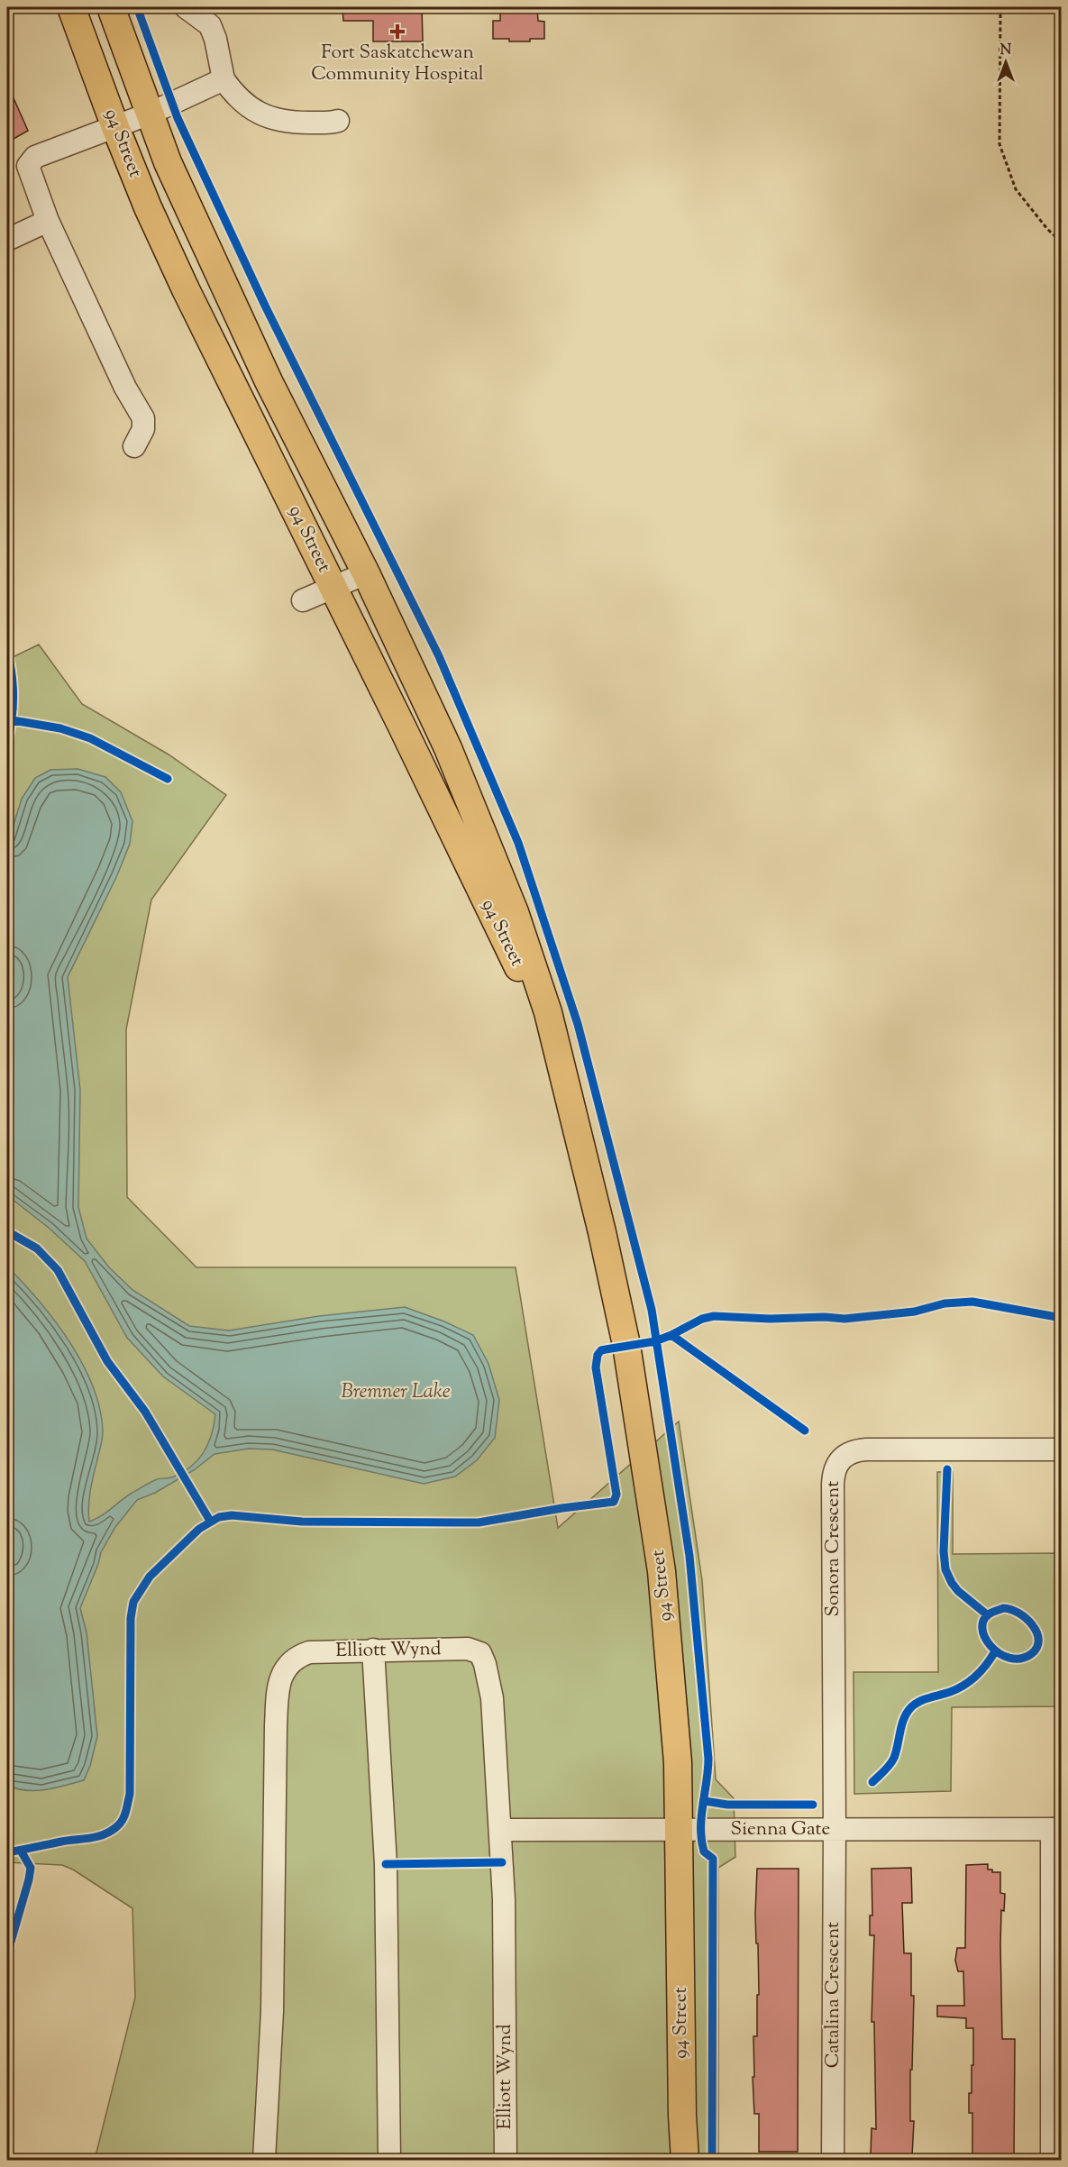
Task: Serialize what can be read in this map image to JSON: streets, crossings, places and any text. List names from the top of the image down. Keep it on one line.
{"streets":{"main road":["94 Street"],"street":["Sonora Crescent","Elliott Wynd","Sienna Gate","Catalina Crescent"]},"crossings":[["94 Street","Sienna Gate"],["Sonora Crescent","Sienna Gate"],["Sonora Crescent","Catalina Crescent"],["Elliott Wynd","Sienna Gate"],["Sienna Gate","Catalina Crescent"]],"water":["Bremner Lake"],"places":{"health":["Fort Saskatchewan Community Hospital"]},"north":"top"}
